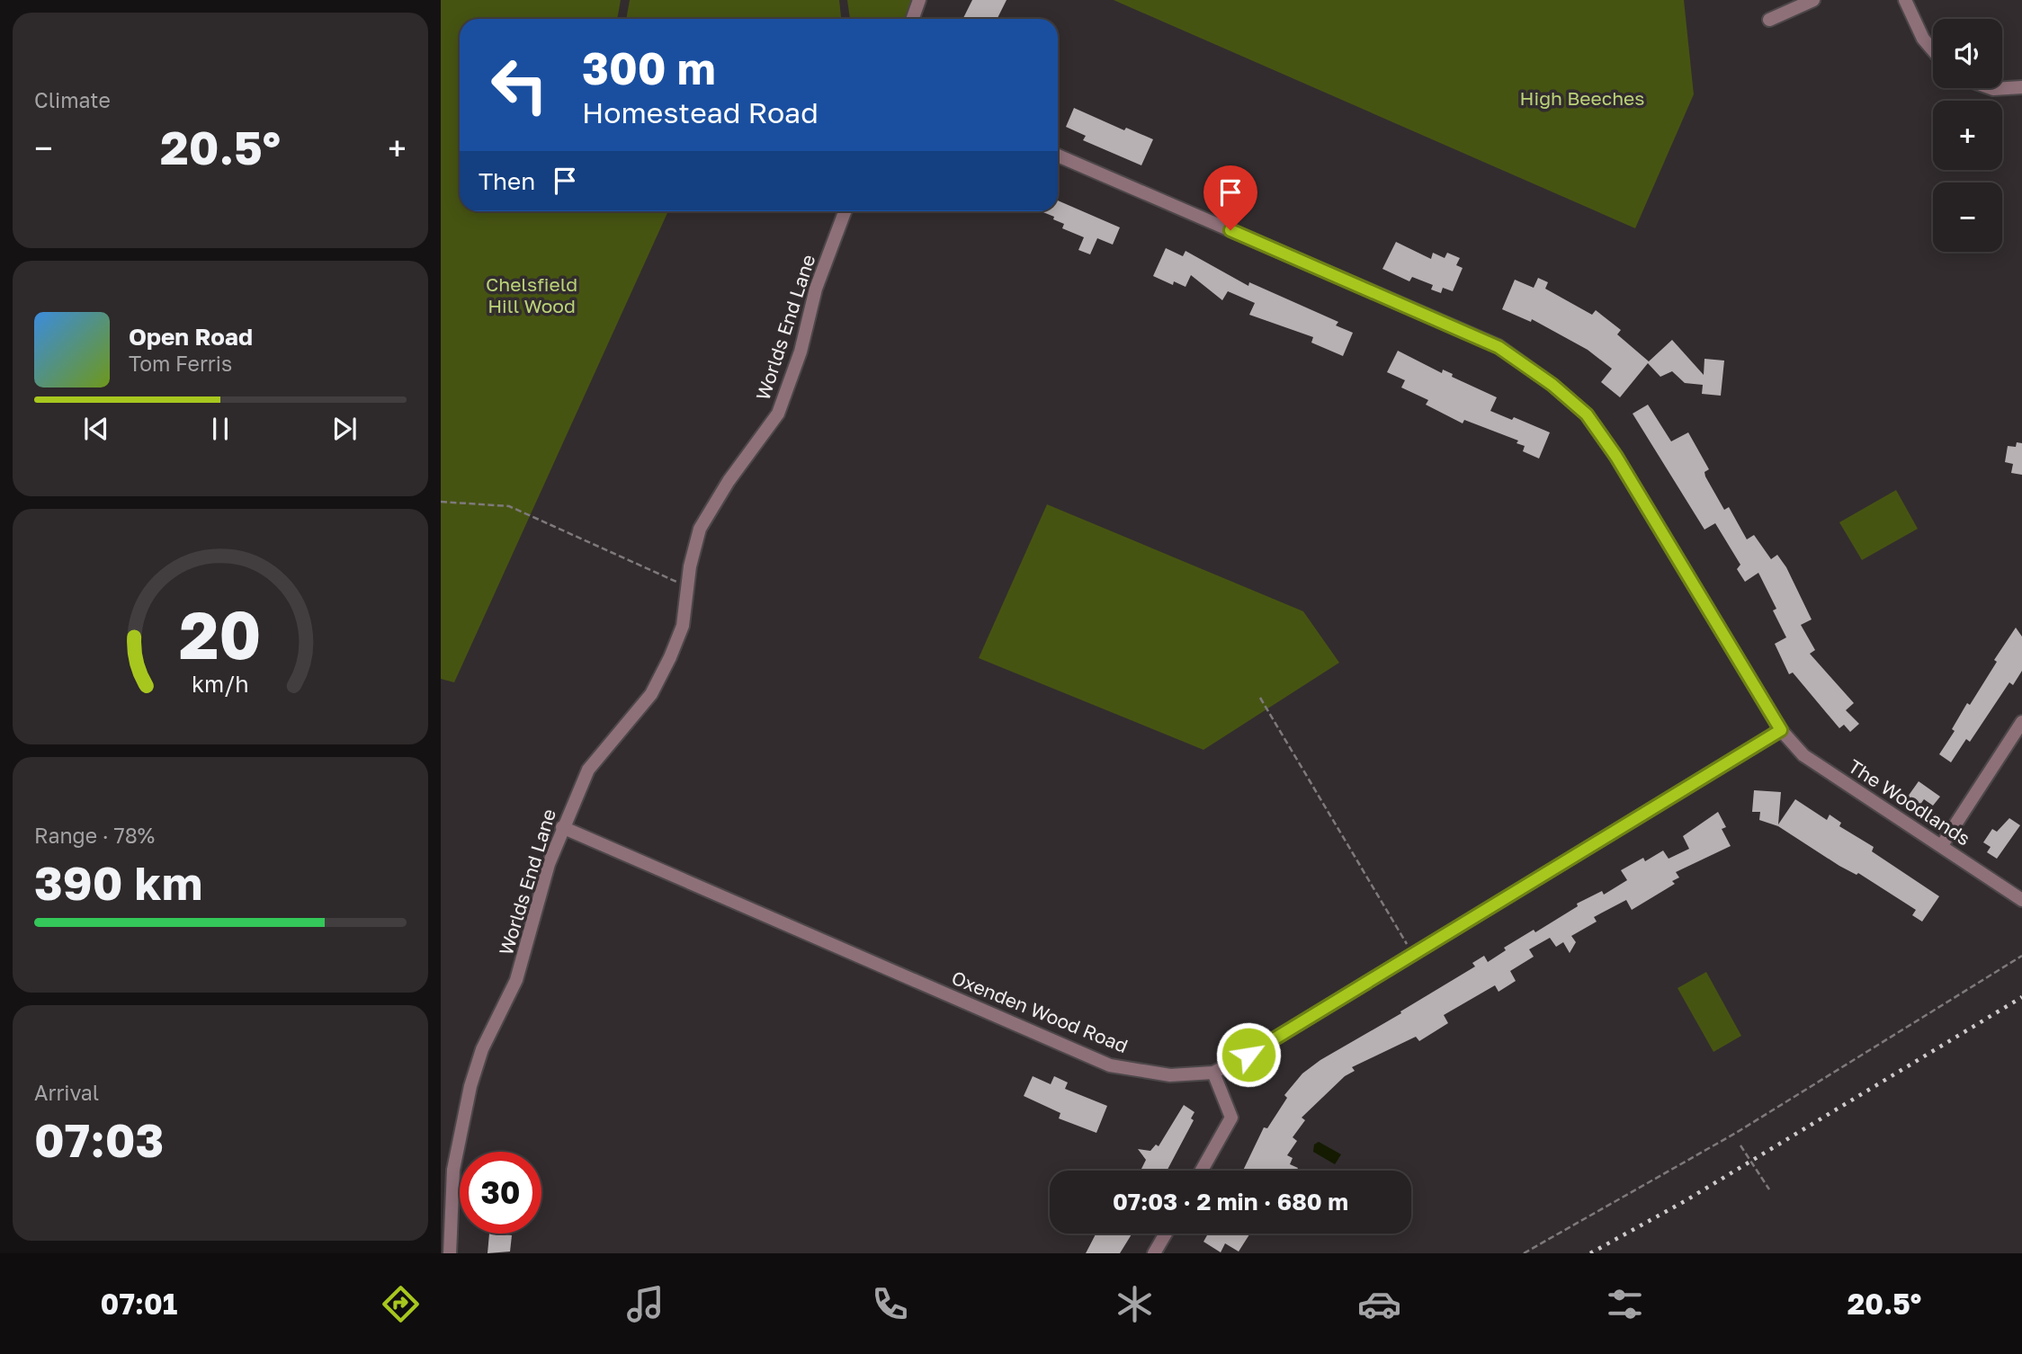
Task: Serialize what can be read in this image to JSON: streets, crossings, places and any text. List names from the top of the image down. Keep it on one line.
{"streets":{"street":["Worlds End Lane","The Woodlands","Oxenden Wood Road"]},"crossings":[["Worlds End Lane","Oxenden Wood Road"],["The Woodlands","Oxenden Wood Road"]],"parks":["High Beeches","Chelsfield Hill Wood"],"page":{"tile":["Climate",["Range · 78%","390 km"],["Arrival","07:03"]],"map_buttons":["+","−"],"turn":["300 m","Homestead Road"],"heat":["−","20.5°","+"],"then":"Then","song":["Open Road","Tom Ferris"],"limit":"30","trip":"07:03 · 2 min · 680 m","tabs":["07:01","20.5°"],"gauge":["20","km/h"]}}
